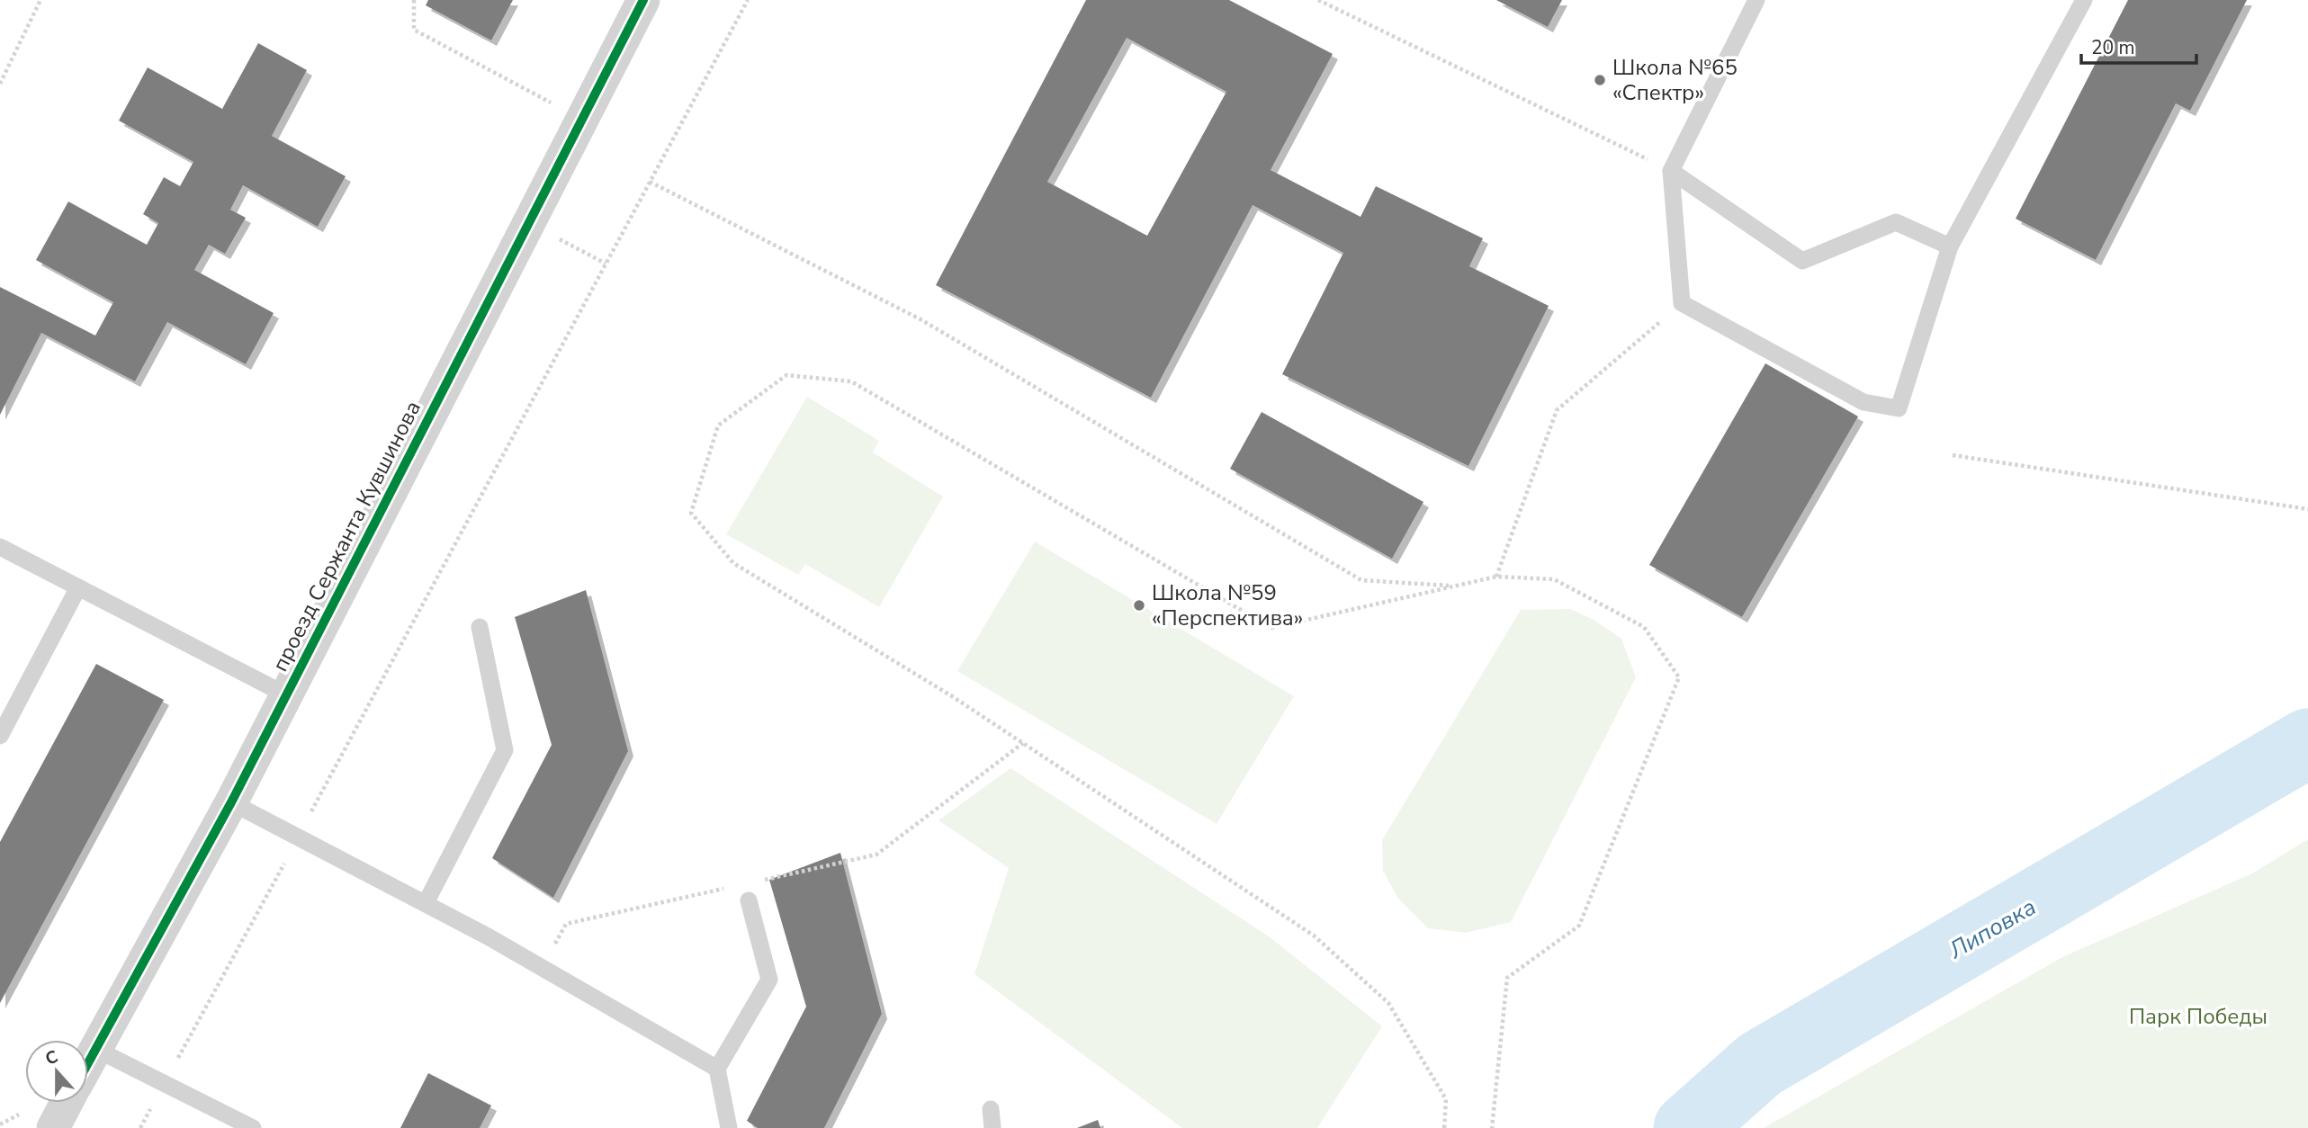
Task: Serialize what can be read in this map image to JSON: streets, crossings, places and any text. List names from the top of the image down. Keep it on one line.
{"streets":{"street":["проезд Сержанта Кувшинова"]},"water":["Липовка"],"parks":["Парк Победы"],"places":["Школа №65 «Спектр»","Школа №59 «Перспектива»"],"scale_bar":"20 m","north":"top"}
